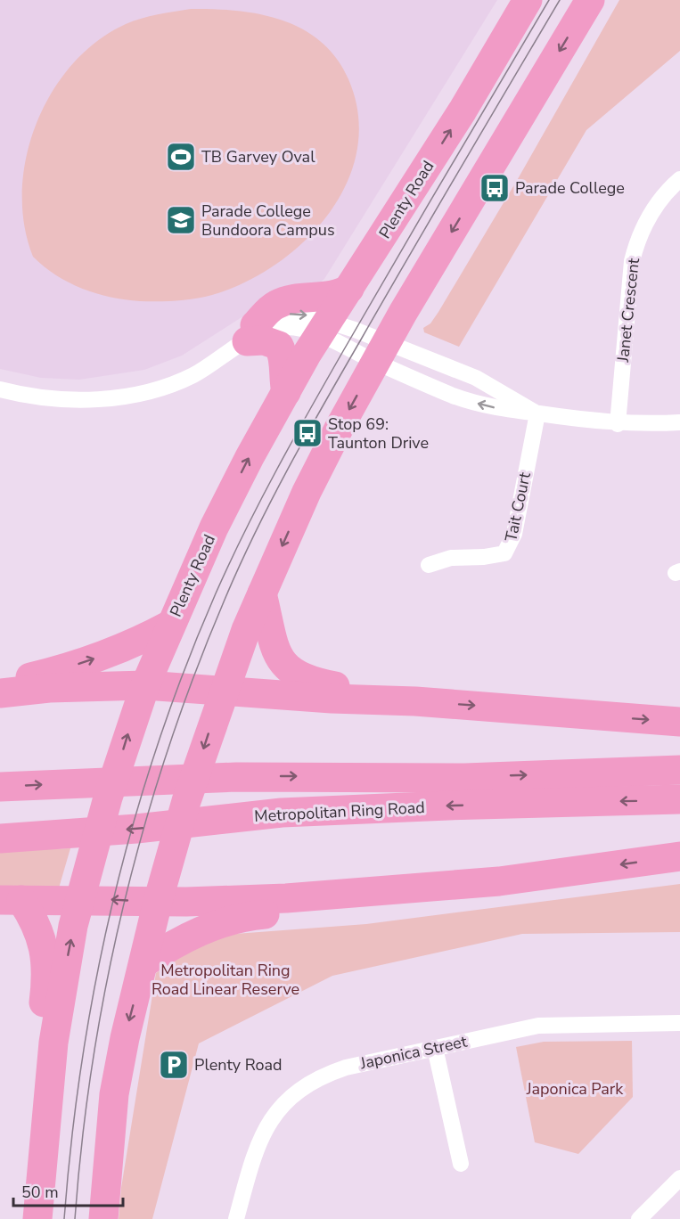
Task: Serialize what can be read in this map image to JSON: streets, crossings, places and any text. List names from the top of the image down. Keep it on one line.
{"streets":{"highway":["Plenty Road","Metropolitan Ring Road"],"street":["Janet Crescent","Tait Court","Japonica Street"]},"parks":["Metropolitan Ring Road Linear Reserve","Japonica Park"],"places":{"sports":["TB Garvey Oval"],"bus stop":["Parade College","Stop 69: Taunton Drive"],"school or university":["Parade College Bundoora Campus"],"parking":["Plenty Road"]},"scale_bar":"50 m"}
